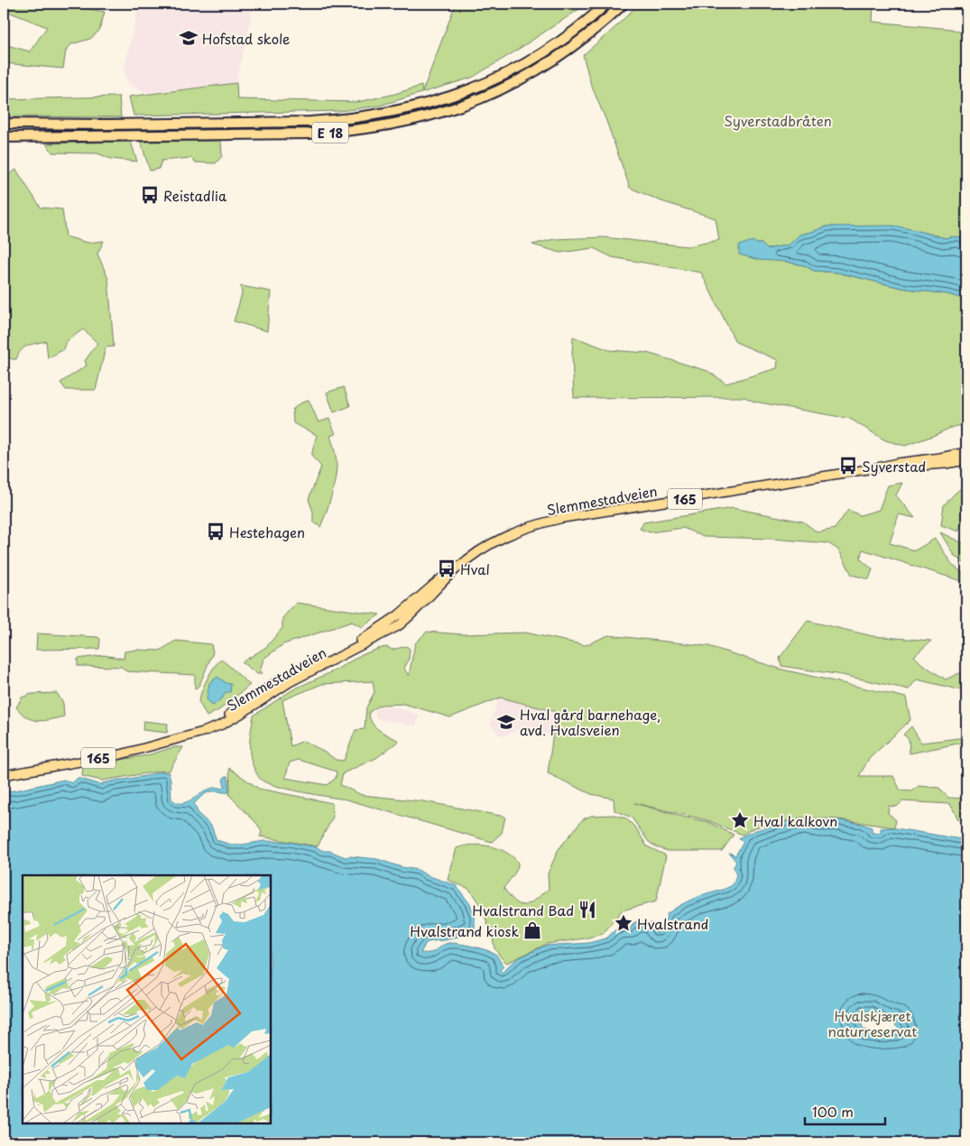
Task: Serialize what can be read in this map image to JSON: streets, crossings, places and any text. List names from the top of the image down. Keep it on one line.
{"streets":{"highway":["E 18"],"main road":["165","Slemmestadveien"]},"parks":["Syverstadbråten","Hvalskjæret naturreservat"],"places":{"school or university":["Hofstad skole","Hval gård barnehage, avd. Hvalsveien"],"bus stop":["Reistadlia","Syverstad","Hestehagen","Hval"],"place":["Hval kalkovn","Hvalstrand"],"restaurant":["Hvalstrand Bad"],"shop":["Hvalstrand kiosk"]},"scale_bar":"100 m"}
